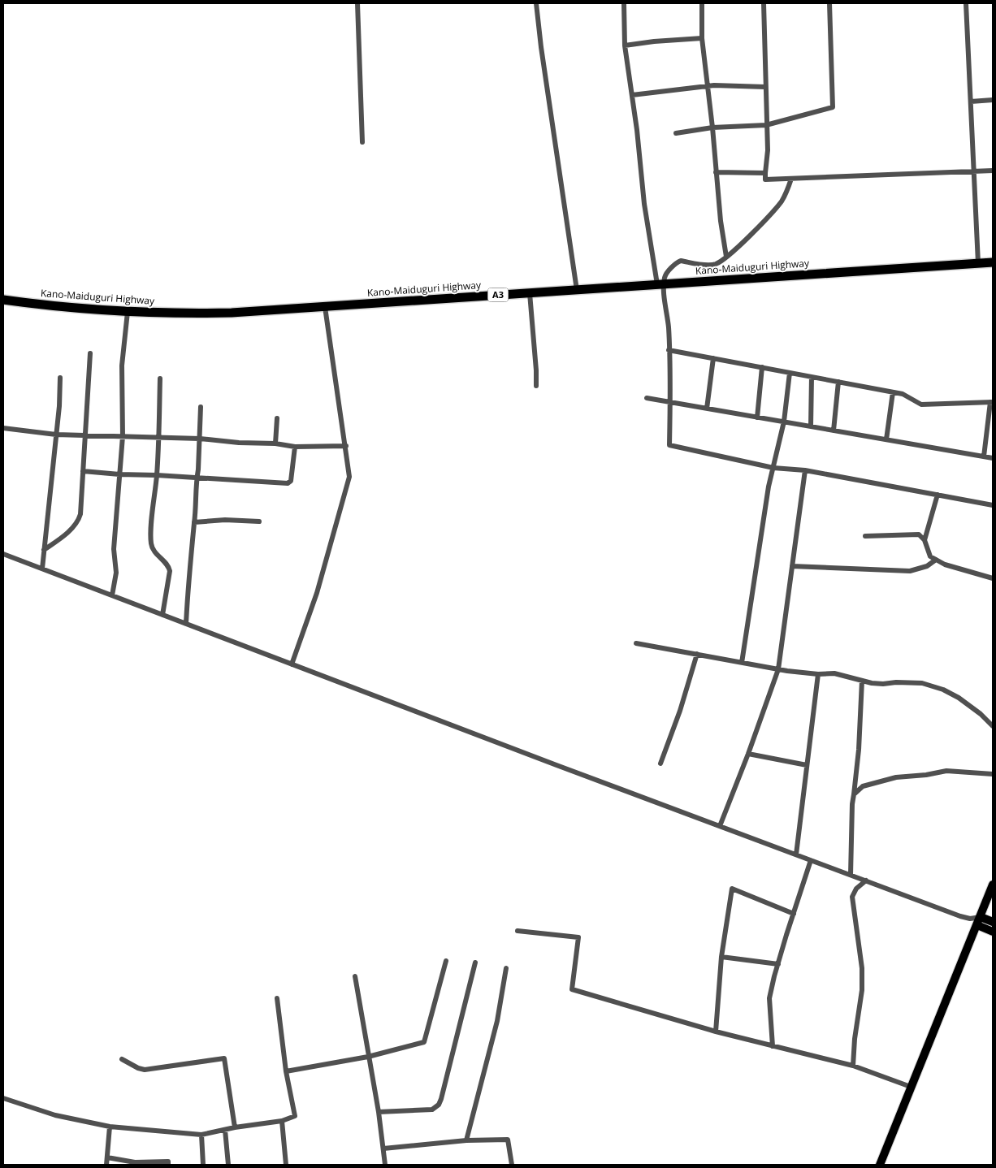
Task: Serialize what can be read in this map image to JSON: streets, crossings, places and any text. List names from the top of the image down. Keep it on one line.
{"streets":{"highway":["Kano-Maiduguri Highway","A3"]}}
